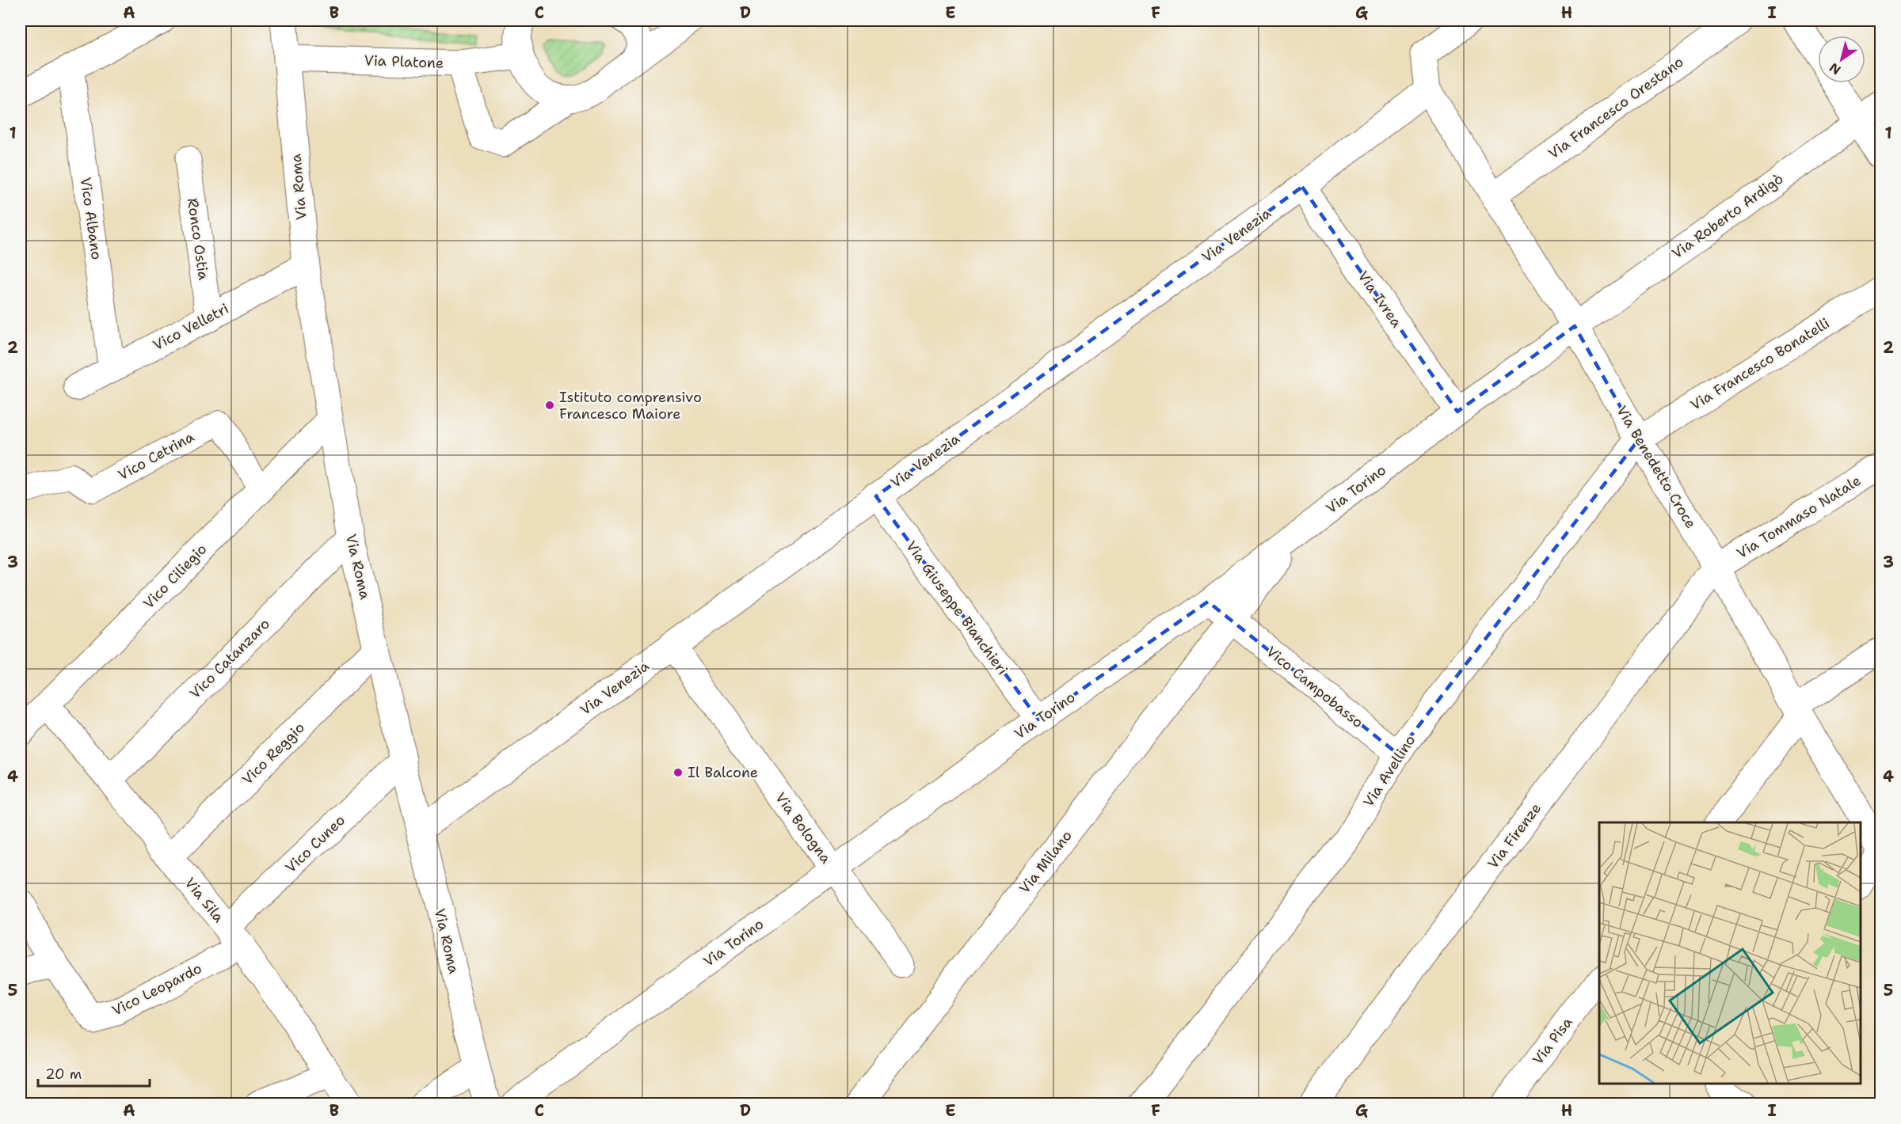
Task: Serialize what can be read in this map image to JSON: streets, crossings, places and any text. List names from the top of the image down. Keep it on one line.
{"streets":{"street":["Via Platone","Via Francesco Orestano","Via Roma","Via Roberto Ardigò","Vico Albano","Via Venezia","Ronco Ostia","Via Ivrea","Vico Velletri","Via Francesco Bonatelli","Vico Cetrina","Via Benedetto Croce","Via Torino","Via Tommaso Natale","Vico Ciliegio","Via Giuseppe Bianchieri","Vico Catanzaro","Vico Campobasso","Vico Reggio","Via Avellino","Via Bologna","Via Firenze","Vico Cuneo","Via Milano","Via Sila","Vico Leopardo","Via Pisa"]},"crossings":[["Via Platone","Via Roma"],["Via Francesco Orestano","Via Benedetto Croce"],["Via Roma","Via Venezia"],["Via Roma","Vico Velletri"],["Via Roma","Vico Ciliegio"],["Via Roma","Vico Catanzaro"],["Via Roma","Vico Reggio"],["Via Roma","Vico Cuneo"],["Via Roberto Ardigò","Via Benedetto Croce"],["Via Roberto Ardigò","Via Torino"],["Vico Albano","Vico Velletri"],["Via Venezia","Via Ivrea"],["Via Venezia","Via Benedetto Croce"],["Via Venezia","Via Giuseppe Bianchieri"],["Via Venezia","Via Bologna"],["Ronco Ostia","Vico Velletri"],["Via Ivrea","Via Torino"],["Via Francesco Bonatelli","Via Benedetto Croce"],["Via Francesco Bonatelli","Via Avellino"],["Vico Cetrina","Vico Ciliegio"],["Via Benedetto Croce","Via Torino"],["Via Benedetto Croce","Via Tommaso Natale"],["Via Benedetto Croce","Via Avellino"],["Via Benedetto Croce","Via Firenze"],["Via Torino","Via Giuseppe Bianchieri"],["Via Torino","Vico Campobasso"],["Via Torino","Via Bologna"],["Via Torino","Via Milano"],["Via Tommaso Natale","Via Firenze"],["Vico Ciliegio","Via Sila"],["Vico Catanzaro","Via Sila"],["Vico Campobasso","Via Avellino"],["Vico Campobasso","Via Milano"],["Vico Reggio","Via Sila"],["Vico Cuneo","Via Sila"],["Vico Cuneo","Vico Leopardo"],["Via Sila","Vico Leopardo"]],"places":["Istituto comprensivo Francesco Maiore","Il Balcone"],"scale_bar":"20 m","north":"bottom left","grid":{"columns":["A","B","C","D","E","F","G","H","I"],"rows":["1","2","3","4","5"]}}
